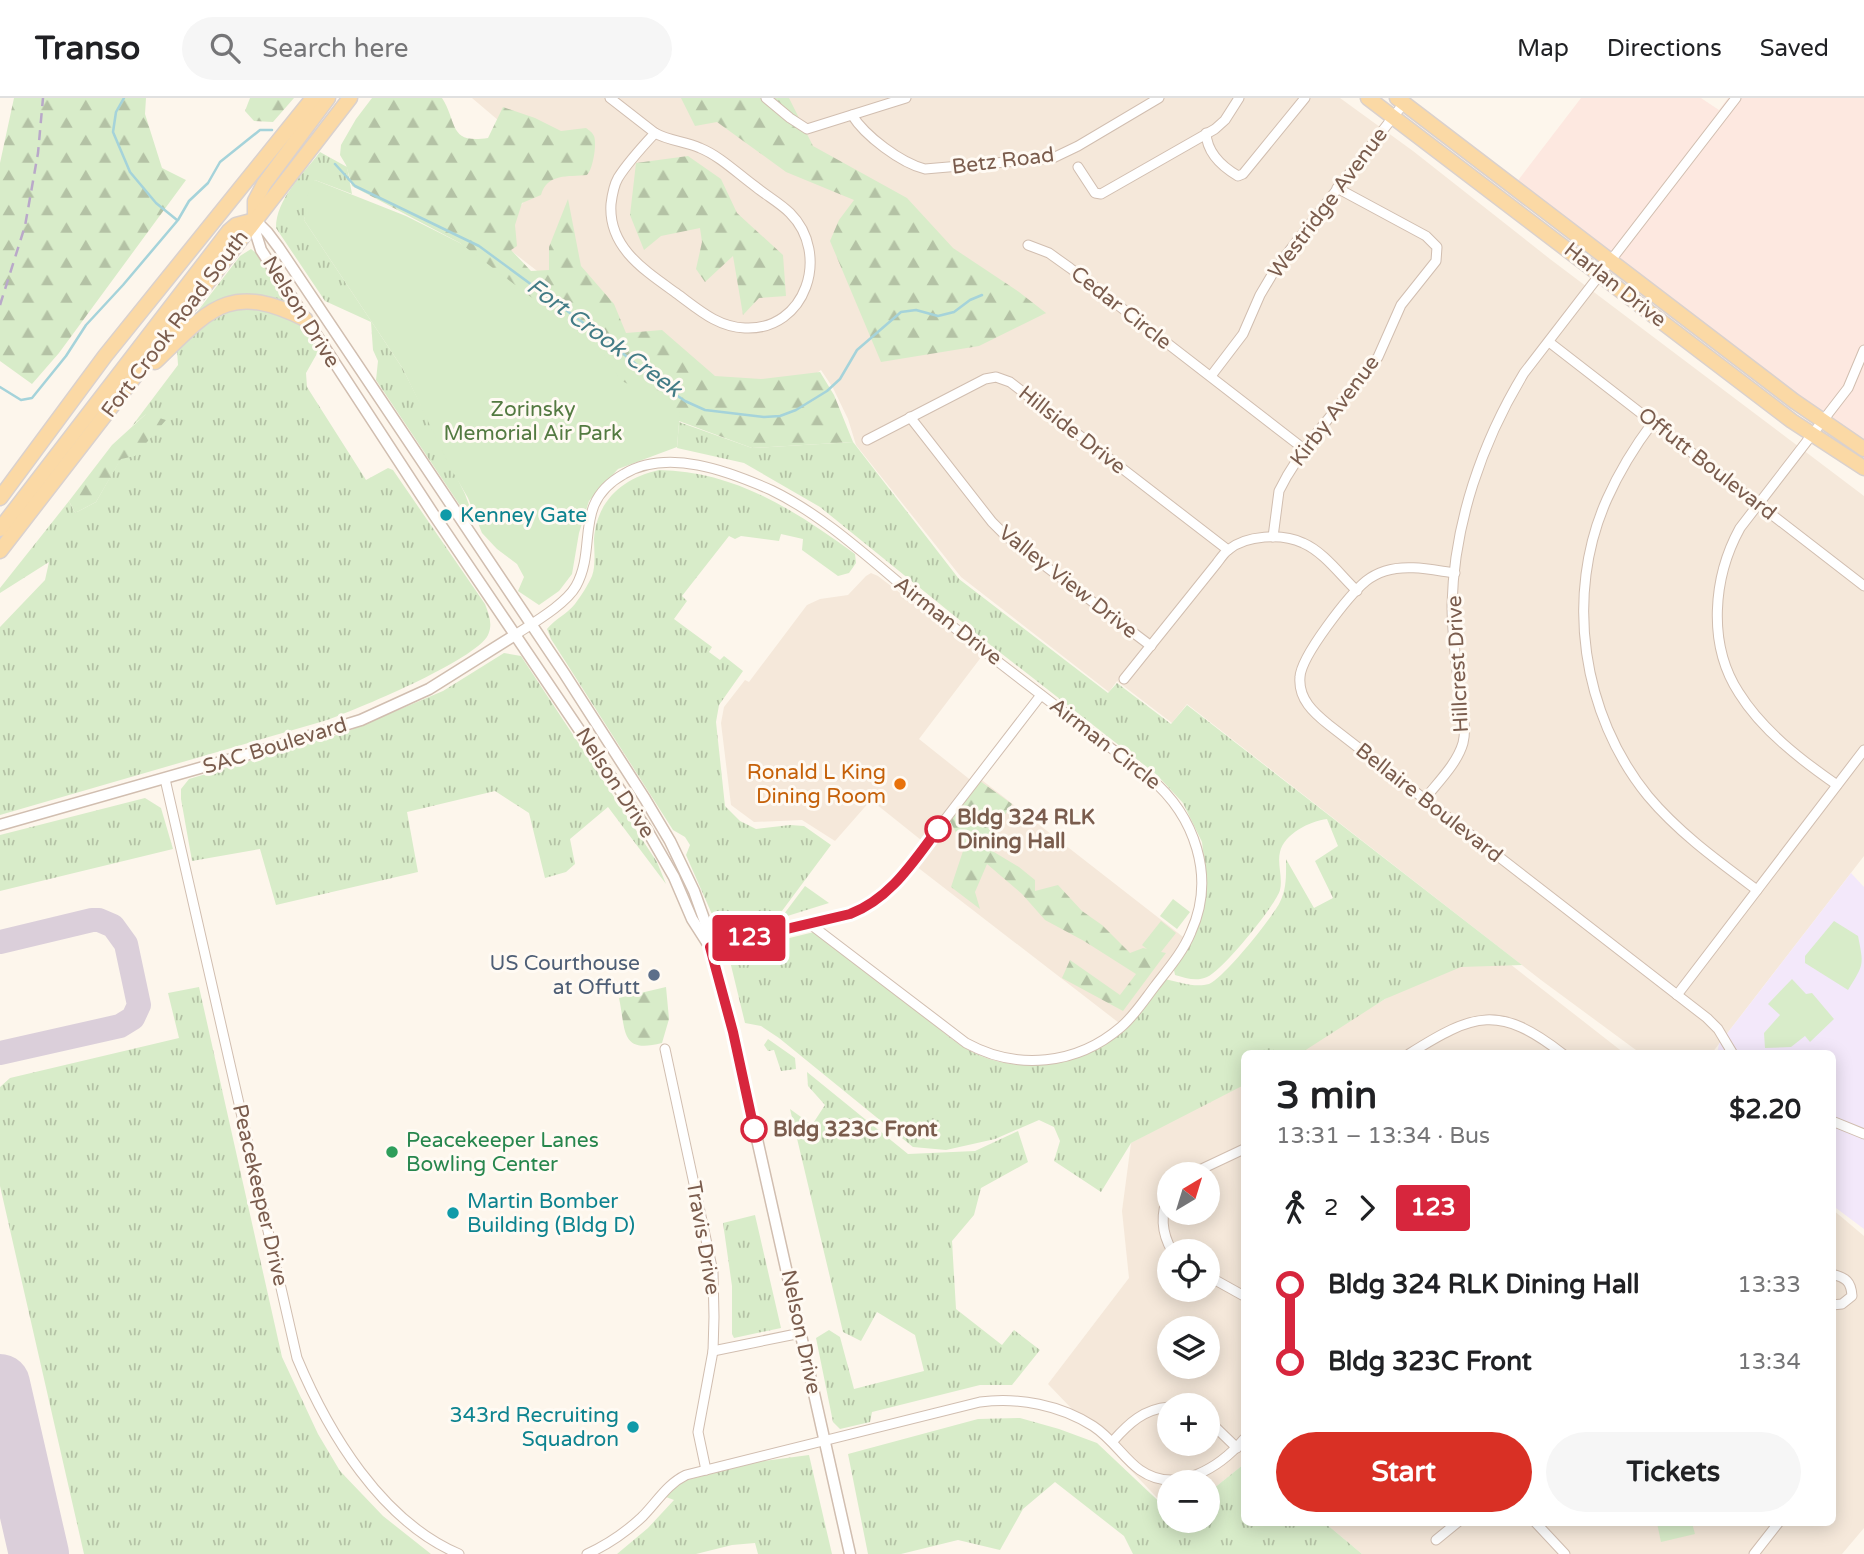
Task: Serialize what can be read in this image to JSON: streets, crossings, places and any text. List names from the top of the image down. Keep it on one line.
{"streets":{"main road":["Harlan Drive","Fort Crook Road South"],"street":["Betz Road","Westridge Avenue","Cedar Circle","Nelson Drive","Kirby Avenue","Hillside Drive","Offutt Boulevard","Valley View Drive","Airman Drive","Hillcrest Drive","Airman Circle","SAC Boulevard","Bellaire Boulevard","Peacekeeper Drive","Travis Drive"]},"crossings":[["Westridge Avenue","Harlan Drive"],["Westridge Avenue","Cedar Circle"],["Westridge Avenue","Kirby Avenue"],["Harlan Drive","Hillcrest Drive"],["Cedar Circle","Kirby Avenue"],["Nelson Drive","Fort Crook Road South"],["Nelson Drive","Airman Drive"],["Nelson Drive","SAC Boulevard"],["Hillside Drive","Valley View Drive"],["Offutt Boulevard","Hillcrest Drive"],["Airman Drive","Airman Circle"],["Airman Drive","SAC Boulevard"],["Hillcrest Drive","Bellaire Boulevard"],["SAC Boulevard","Peacekeeper Drive"]],"water":["Fort Crook Creek"],"parks":["Zorinsky Memorial Air Park"],"places":["Kenney Gate","Ronald L King Dining Room","Bldg 324 RLK Dining Hall","US Courthouse at Offutt","Bldg 323C Front","Peacekeeper Lanes Bowling Center","Martin Bomber Building (Bldg D)","343rd Recruiting Squadron"],"lines":["bus line 123"],"north":"top right","page":{"header":"Transo","search":"Search here","nav":["Map","Directions","Saved"],"on_map":"123","heading":["3 min","13:31 – 13:34 · Bus","$2.20"],"map_buttons":["+","−"],"legs":["2","123"],"list":[{"name":"Bldg 324 RLK Dining Hall","value":"13:33"},{"name":"Bldg 323C Front","value":"13:34"}],"buttons":["Start","Tickets"]}}
